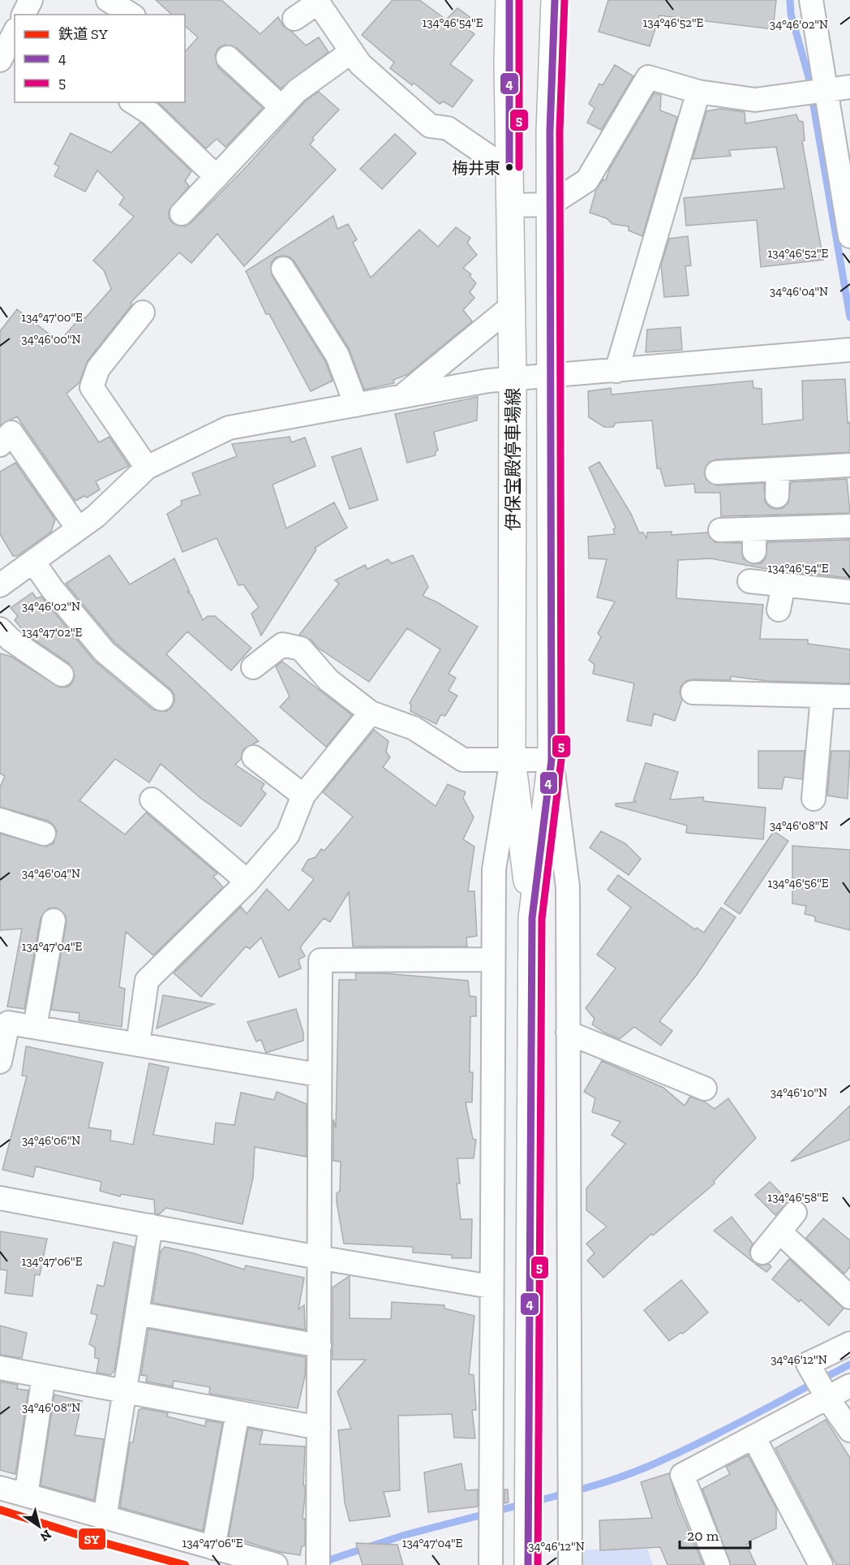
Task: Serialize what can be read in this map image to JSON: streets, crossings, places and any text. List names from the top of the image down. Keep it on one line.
{"streets":{"main road":["伊保宝殿停車場線"]},"places":["梅井東"],"lines":["transit line 4","transit line 5","rail line SY"],"legend":["鉄道 SY","4","5"],"scale_bar":"20 m","north":"bottom right","coordinates":["134°46'54\"E","134°46'52\"E","34°46'02\"N","34°46'04\"N","134°47'00\"E","34°46'00\"N","134°47'02\"E","34°46'08\"N","134°46'56\"E","134°47'04\"E","34°46'10\"N","34°46'06\"N","134°46'58\"E","134°47'06\"E","34°46'12\"N"]}
